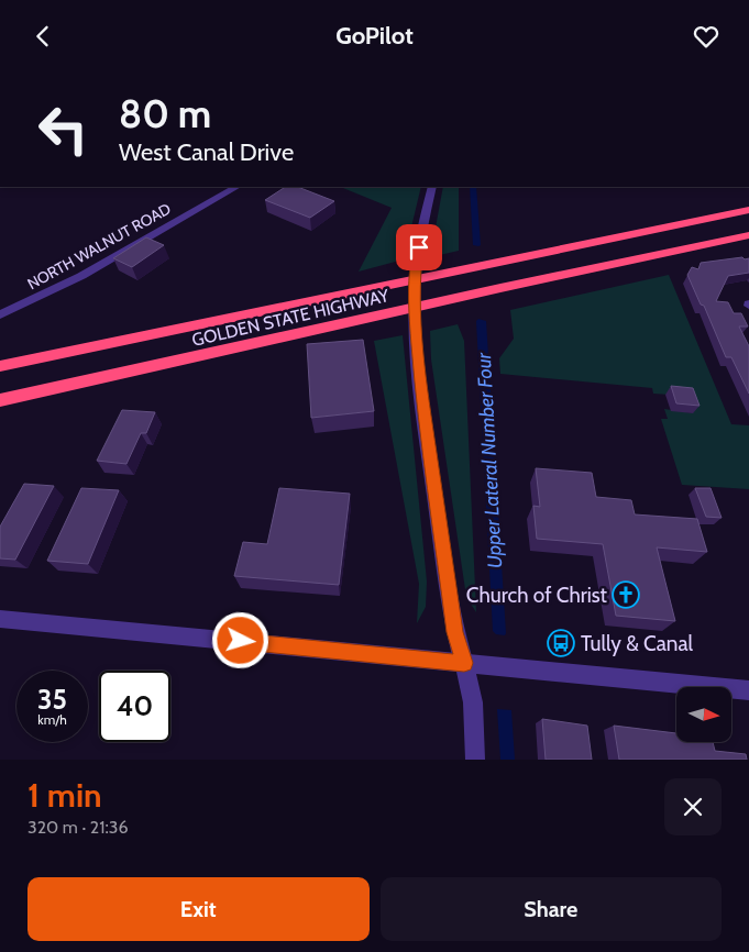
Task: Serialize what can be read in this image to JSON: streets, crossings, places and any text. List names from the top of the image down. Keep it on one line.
{"streets":{"highway":["GOLDEN STATE HIGHWAY"],"street":["NORTH WALNUT ROAD"]},"water":["Upper Lateral Number Four"],"places":{"church":["Church of Christ"],"bus stop":["Tully & Canal"]},"north":"right","page":{"header":"GoPilot","turn":["80 m","West Canal Drive"],"speed":"35 km/h","limit":"40","heading":["1 min","320 m · 21:36"],"buttons":["Exit","Share"]}}
